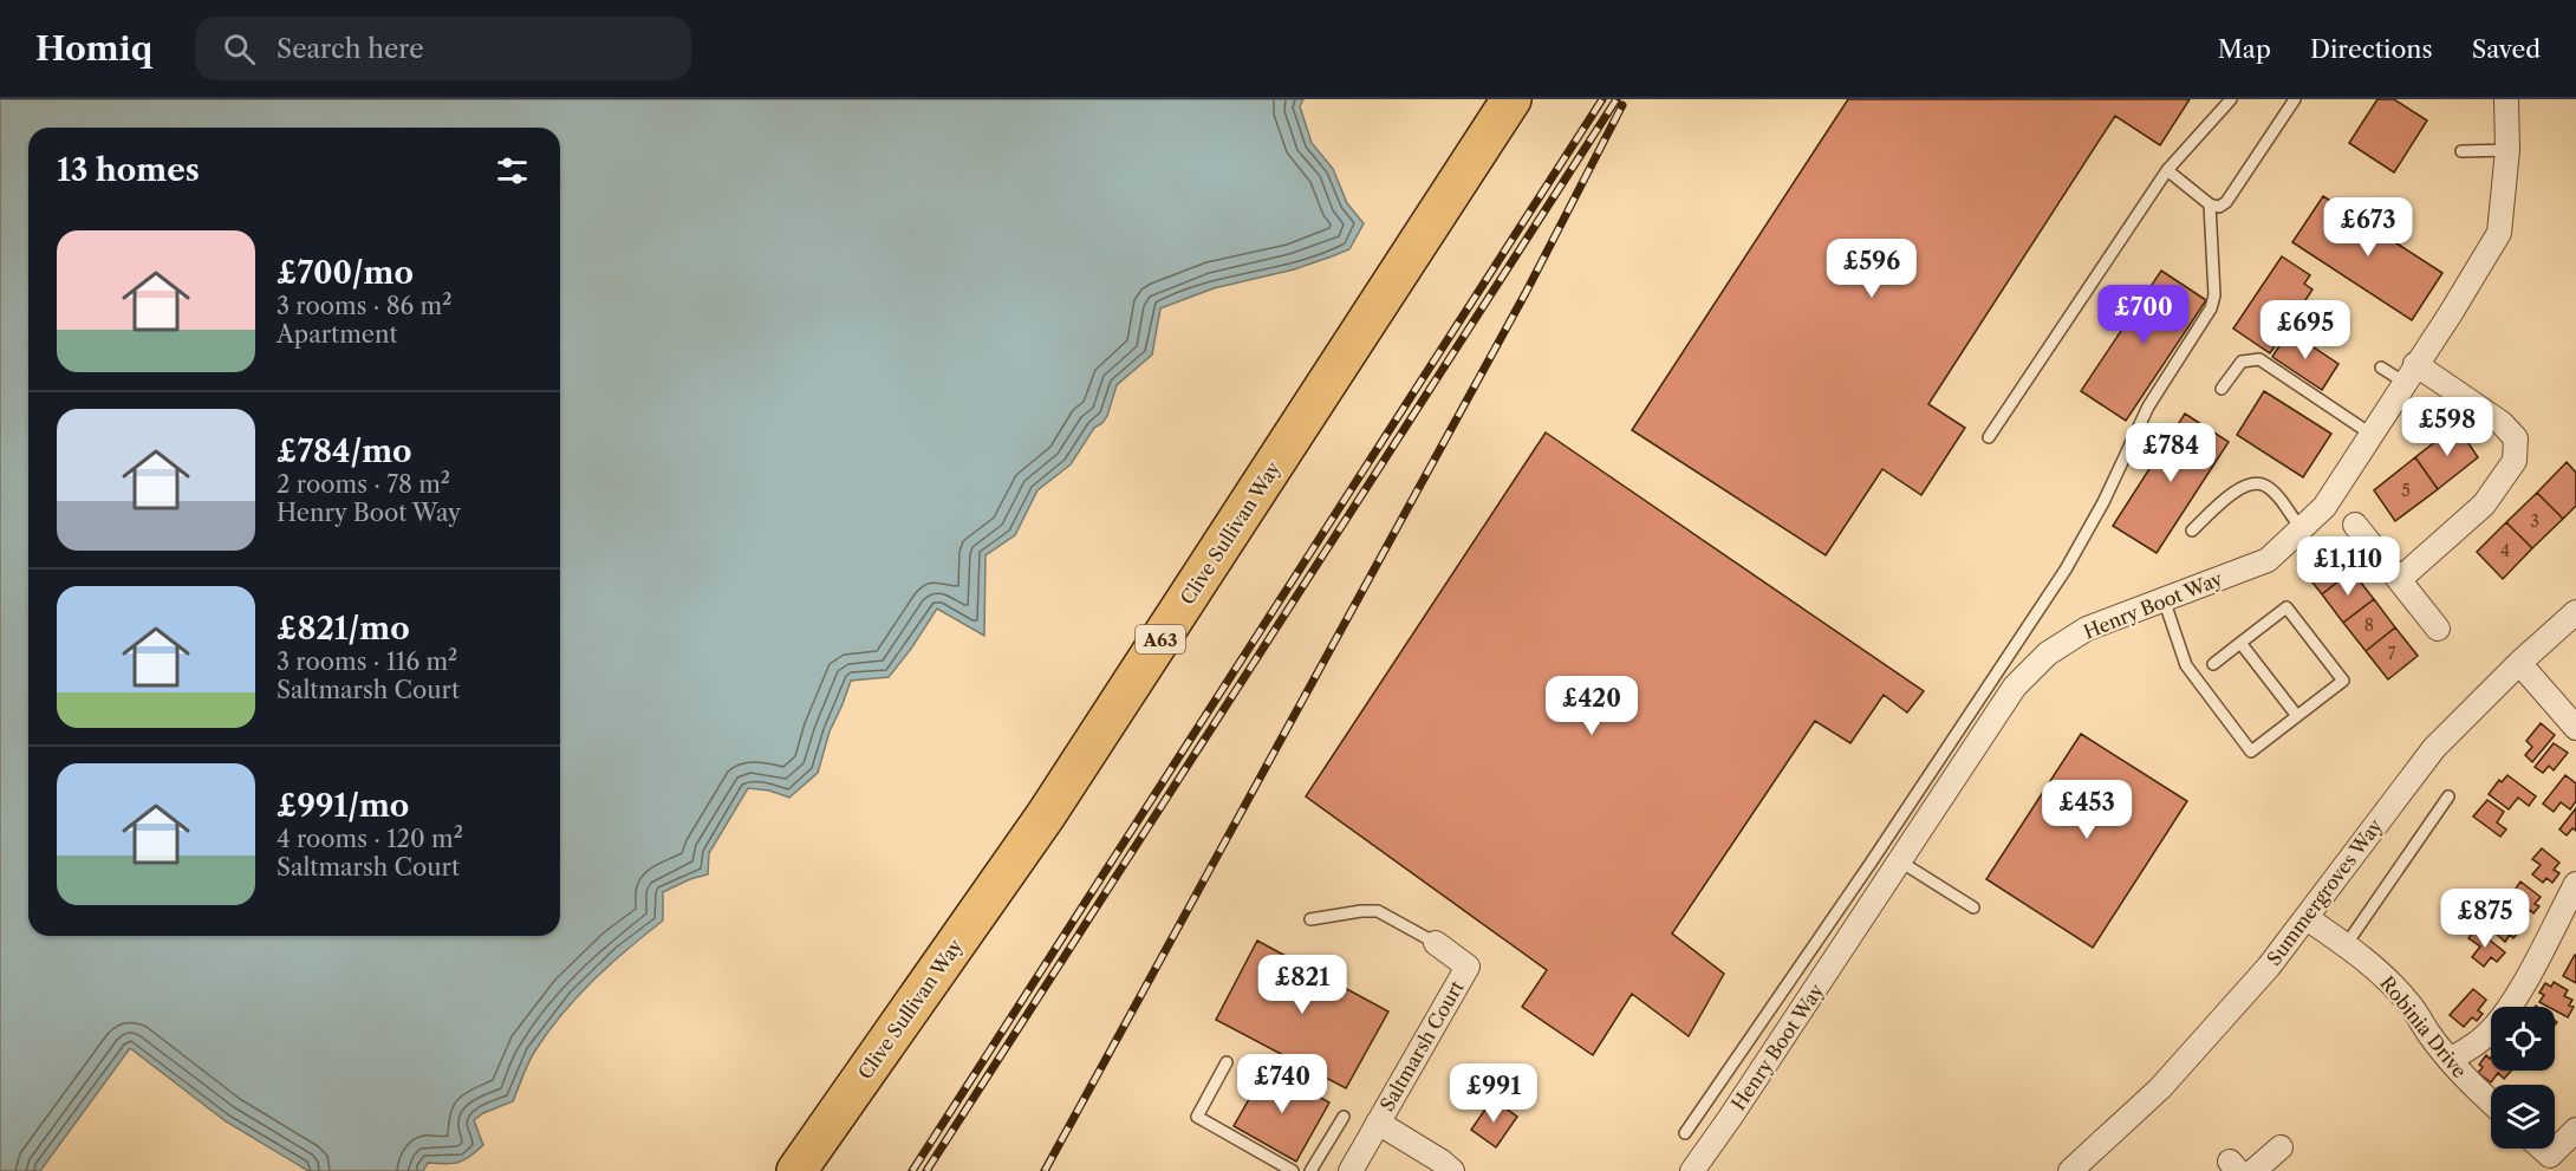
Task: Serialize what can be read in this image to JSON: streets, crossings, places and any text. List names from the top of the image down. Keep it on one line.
{"streets":{"highway":["Clive Sullivan Way","A63"],"street":["Henry Boot Way","Summergroves Way","Robinia Drive","Saltmarsh Court"]},"crossings":[["Summergroves Way","Robinia Drive"]],"house_numbers":["5","3","4","8","7"],"page":{"header":"Homiq","search":"Search here","nav":["Map","Directions","Saved"],"heading":"13 homes","price":["£673","£596","£700","£695","£598","£784","£1,110","£420","£453","£875","£821","£740","£991"],"list":[{"name":"£700/mo","note":"3 rooms · 86 m² · Apartment"},{"name":"£784/mo","note":"2 rooms · 78 m² · Henry Boot Way"},{"name":"£821/mo","note":"3 rooms · 116 m² · Saltmarsh Court"},{"name":"£991/mo","note":"4 rooms · 120 m² · Saltmarsh Court"}]}}
